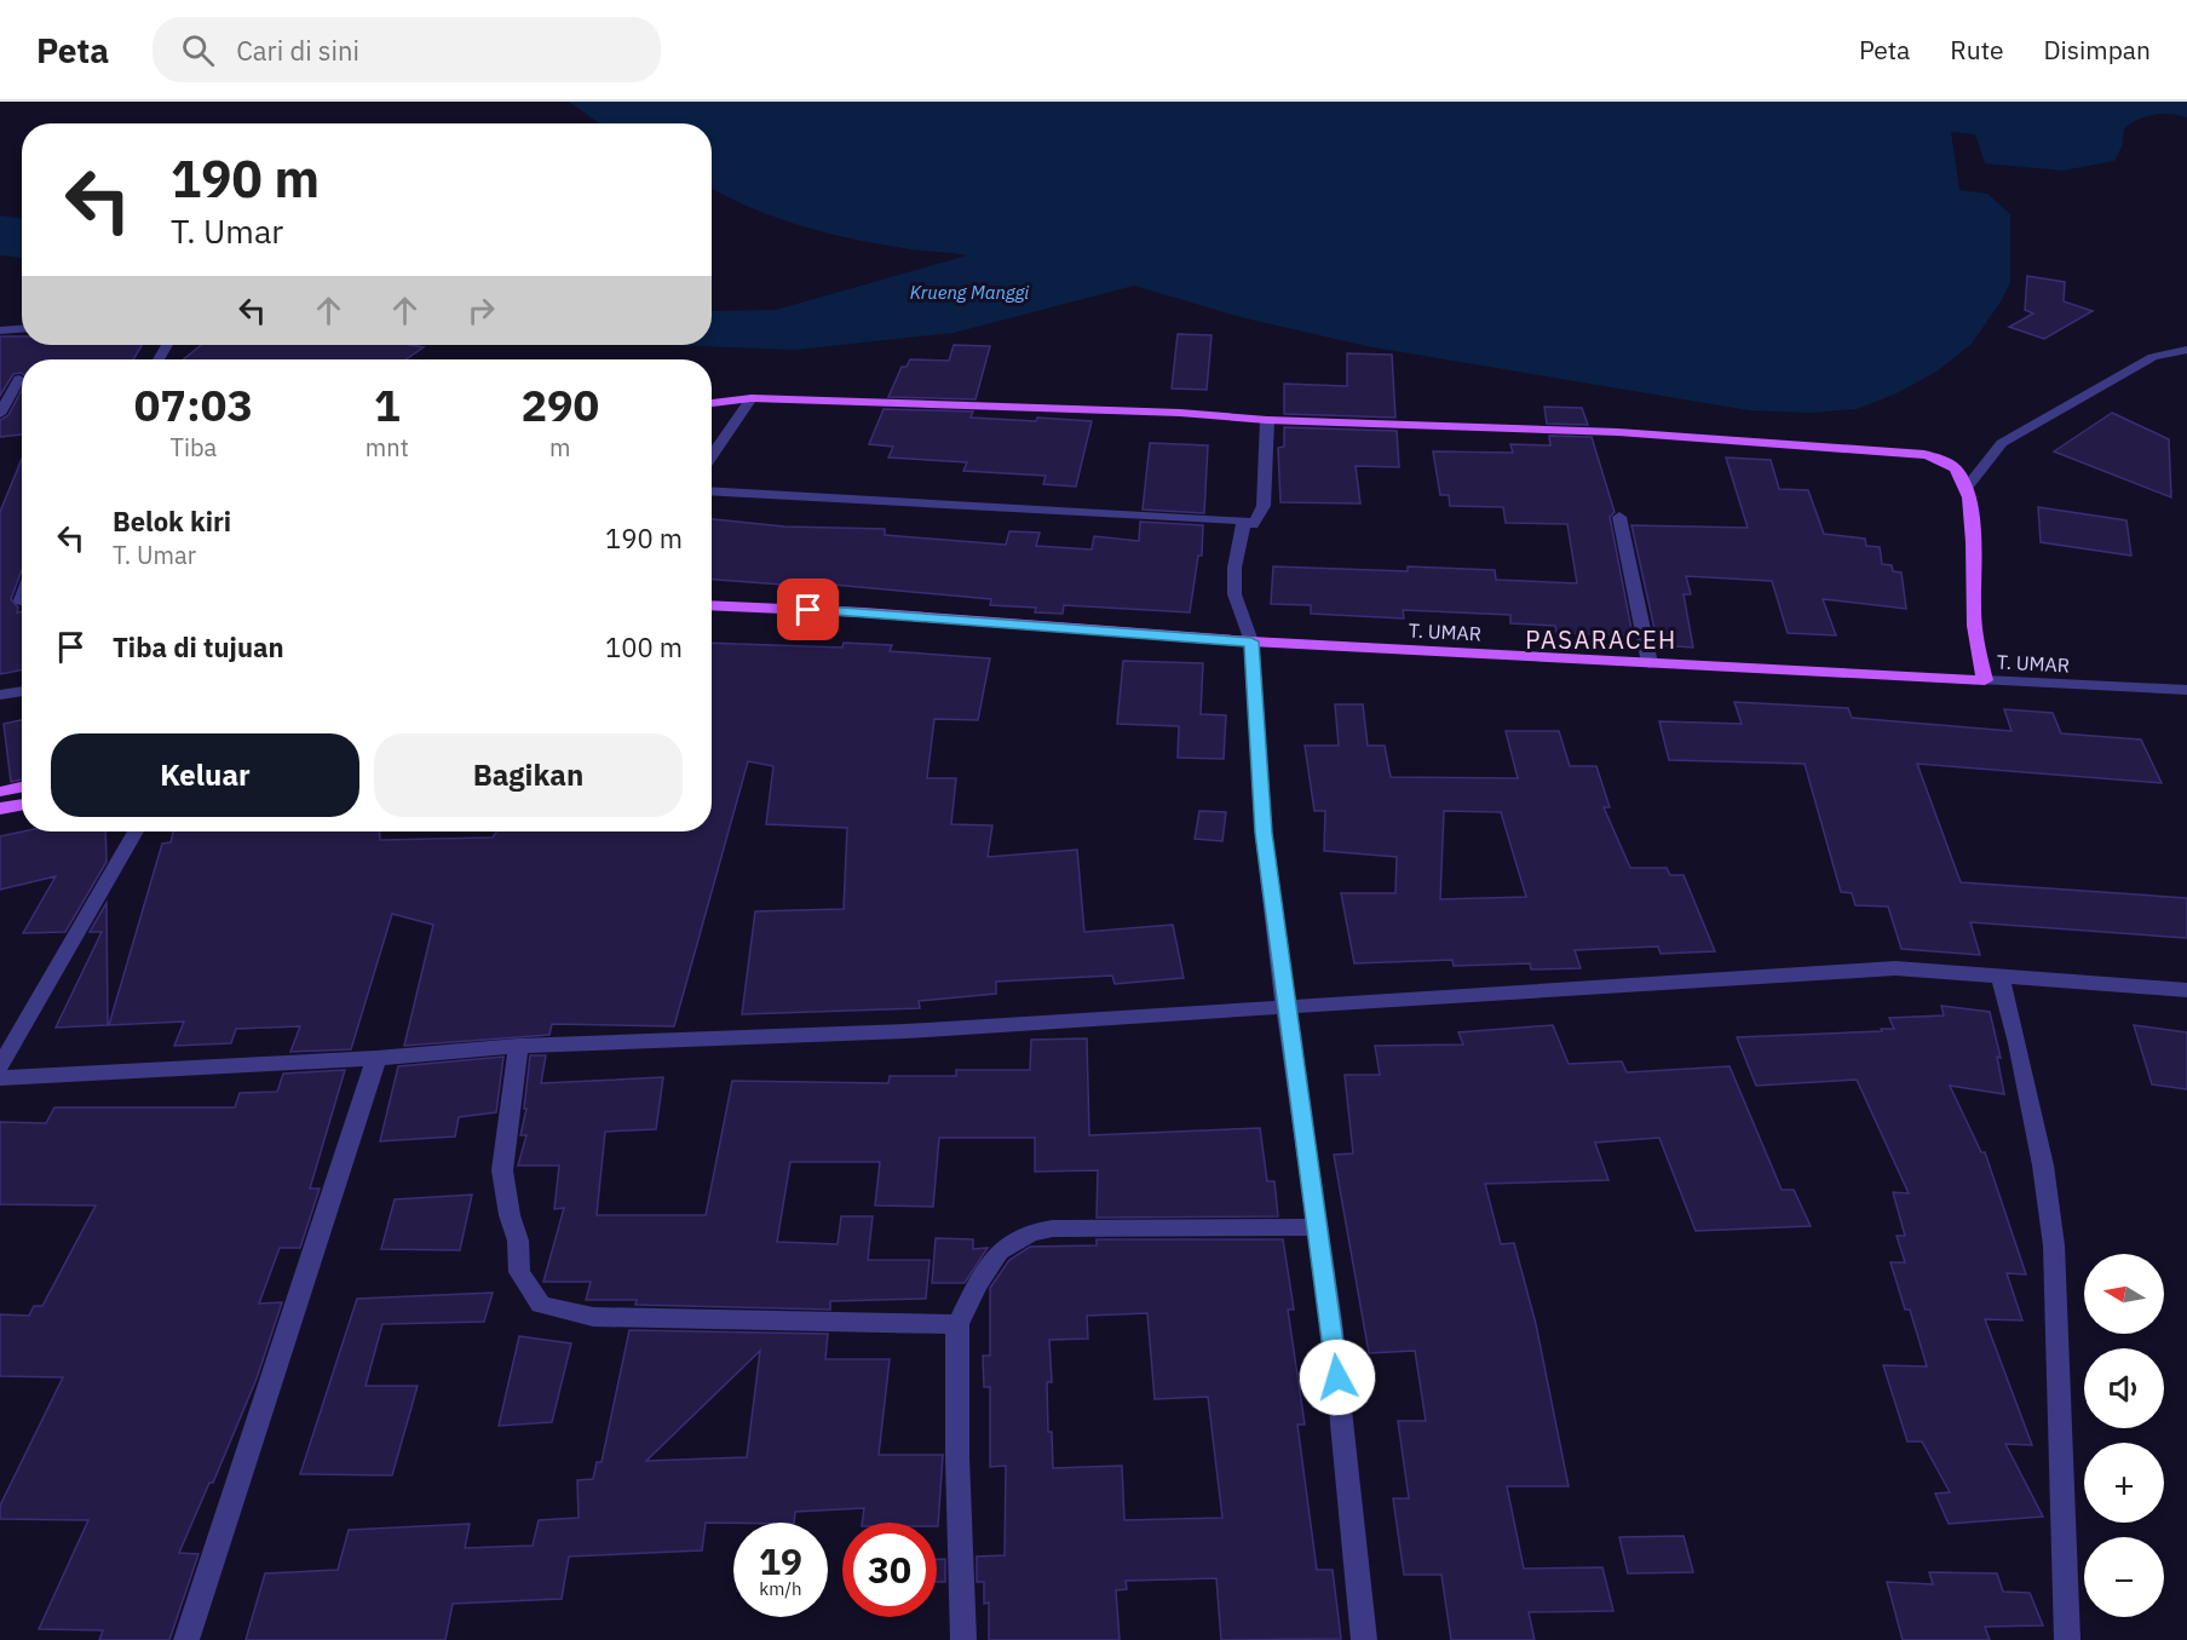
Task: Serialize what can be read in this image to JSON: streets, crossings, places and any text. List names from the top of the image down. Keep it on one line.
{"streets":{"main road":["T. UMAR"]},"districts":["PASARACEH"],"water":["Krueng Manggi"],"north":"left","page":{"header":"Peta","search":"Cari di sini","nav":["Peta","Rute","Disimpan"],"turn":["190 m","T. Umar"],"eta":["07:03","Tiba","1","mnt","290","m"],"list":[{"name":"Belok kiri","note":"T. Umar","value":"190 m"},{"name":"Tiba di tujuan","value":"100 m"}],"buttons":["Keluar","Bagikan"],"map_buttons":["+","−"],"speed":"19 km/h","limit":"30"}}
